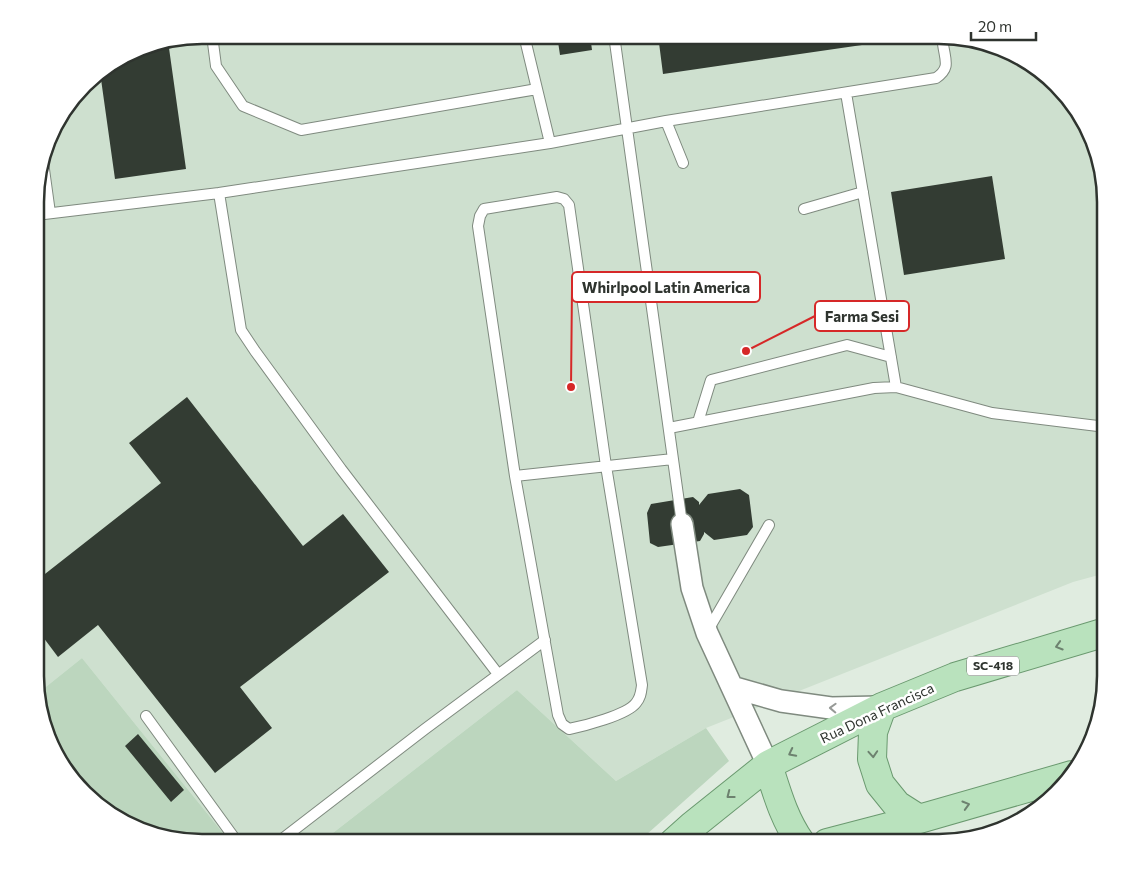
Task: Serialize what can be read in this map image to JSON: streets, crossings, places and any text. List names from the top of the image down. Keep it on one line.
{"streets":{"main road":["SC-418","Rua Dona Francisca"]},"places":["Farma Sesi","Whirlpool Latin America"],"scale_bar":"20 m"}
